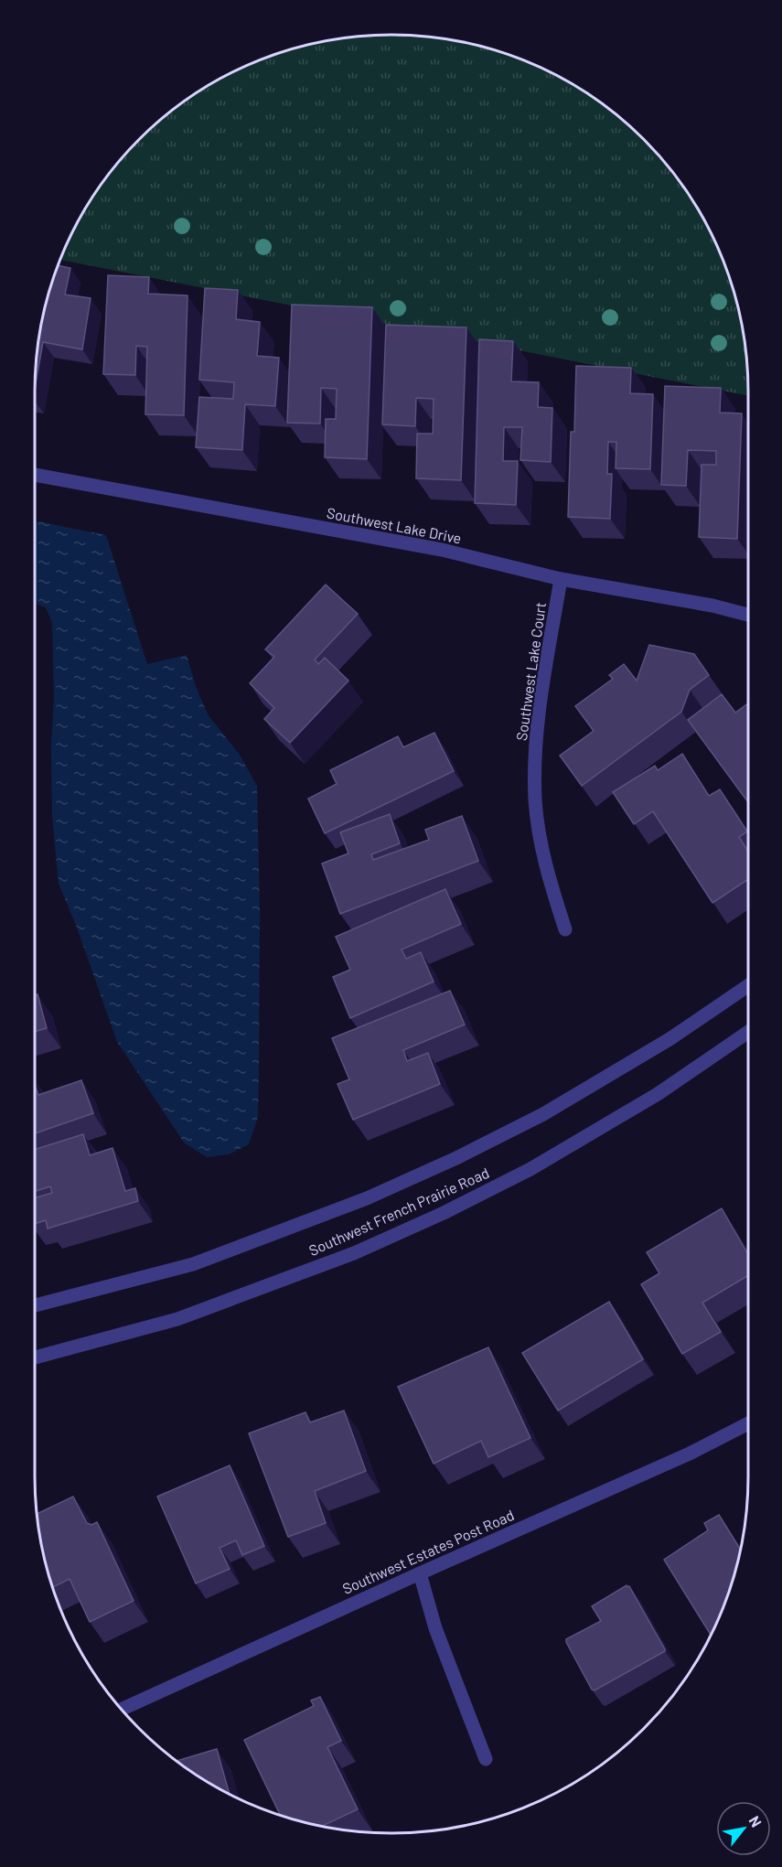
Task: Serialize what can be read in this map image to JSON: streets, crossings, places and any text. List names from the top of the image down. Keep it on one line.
{"streets":{"street":["Southwest Lake Drive","Southwest Lake Court","Southwest French Prairie Road","Southwest Estates Post Road"]},"crossings":[["Southwest Lake Drive","Southwest Lake Court"]],"north":"top right"}
